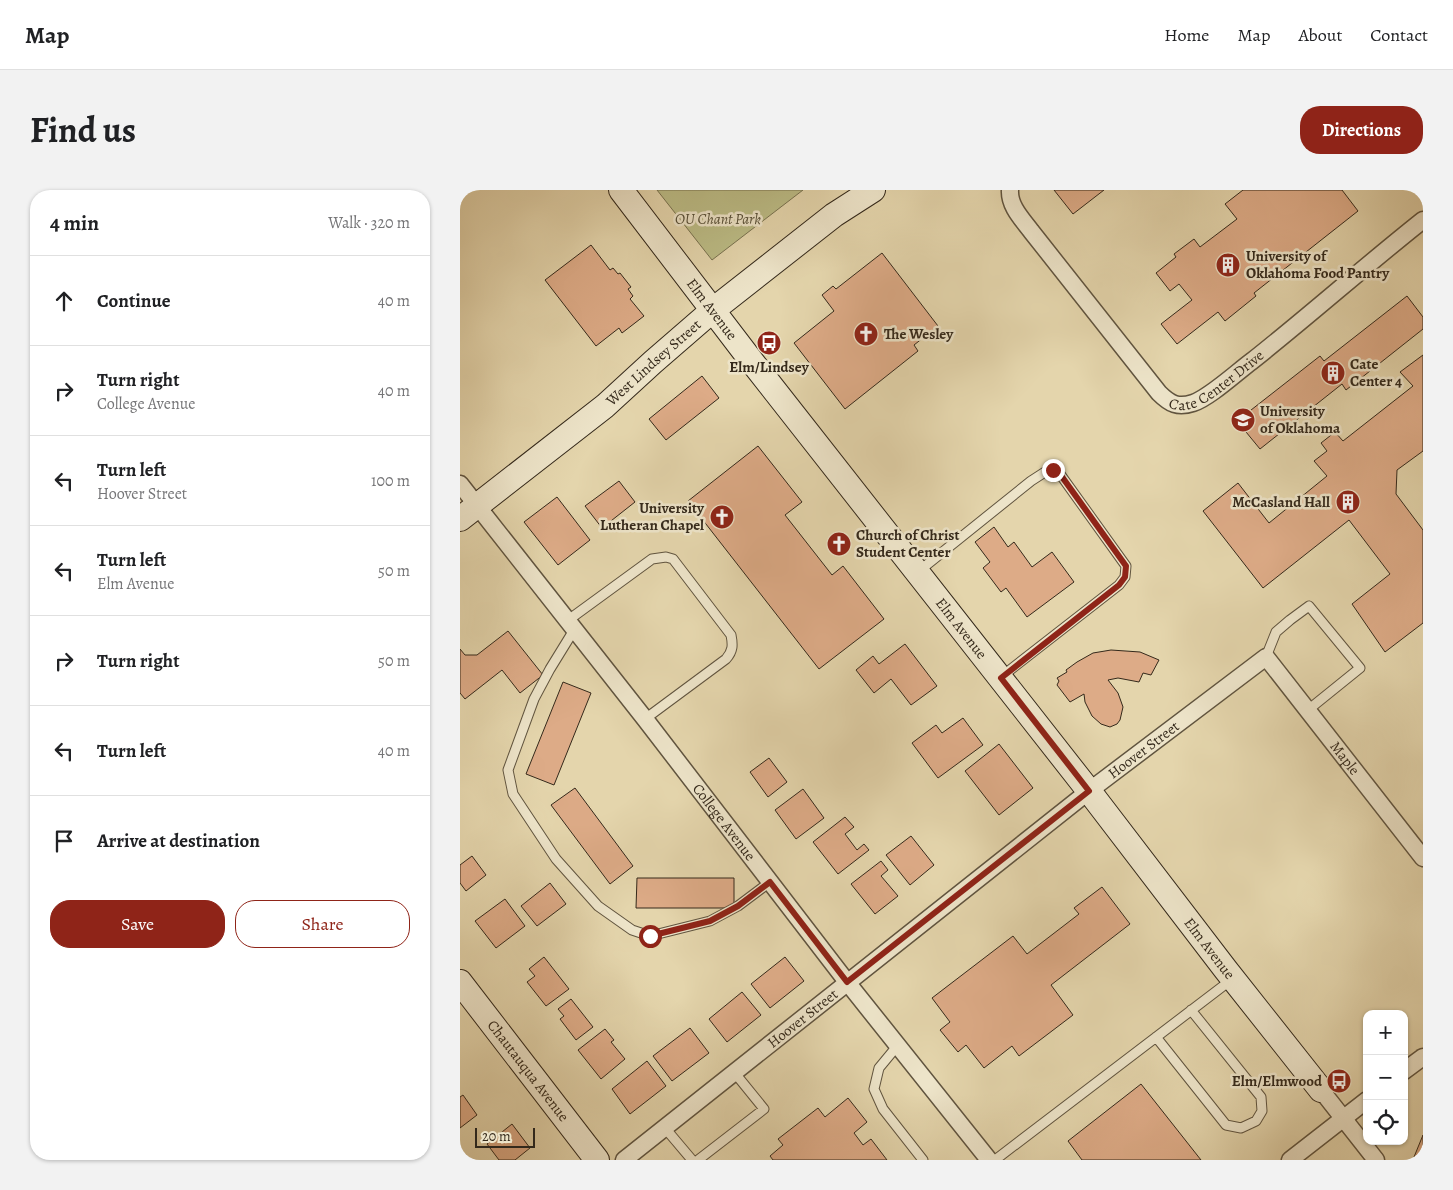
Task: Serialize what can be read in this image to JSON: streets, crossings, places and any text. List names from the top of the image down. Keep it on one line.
{"streets":{"street":["Elm Avenue","West Lindsey Street","Cate Center Drive","Hoover Street","Maple","College Avenue","Chautauqua Avenue"]},"crossings":[["Elm Avenue","West Lindsey Street"],["Elm Avenue","Hoover Street"],["West Lindsey Street","College Avenue"],["Hoover Street","Maple"],["Hoover Street","College Avenue"]],"parks":["OU Chant Park"],"places":{"building":["University of Oklahoma Food Pantry","Cate Center 4","McCasland Hall"],"church":["The Wesley","University Lutheran Chapel","Church of Christ Student Center"],"bus stop":["Elm/Lindsey","Elm/Elmwood"],"school or university":["University of Oklahoma"]},"scale_bar":"20 m","page":{"header":"Map","nav":["Home","Map","About","Contact"],"title":"Find us","buttons":["Directions",["Save","Share"]],"heading":["4 min","Walk · 320 m"],"list":[["Continue","40 m"],["Turn right","College Avenue","40 m"],["Turn left","Hoover Street","100 m"],["Turn left","Elm Avenue","50 m"],["Turn right","50 m"],["Turn left","40 m"],"Arrive at destination"],"map_buttons":["+","−"],"scale":"20 m"}}
